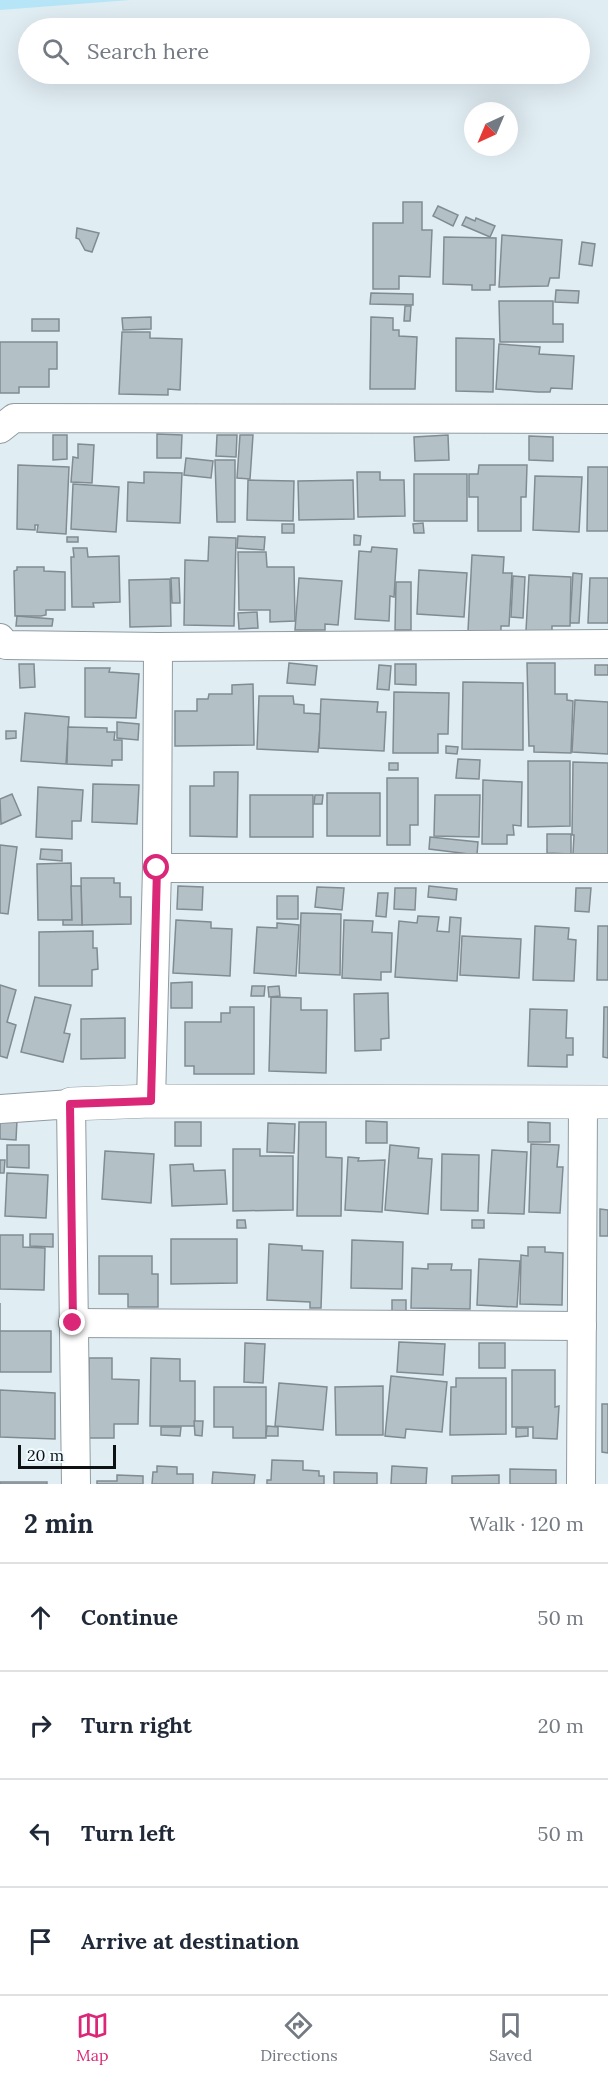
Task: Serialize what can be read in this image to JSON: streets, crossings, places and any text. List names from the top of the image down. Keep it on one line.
{"scale_bar":"20 m","north":"bottom left","page":{"search":"Search here","scale":"20 m","heading":["2 min","Walk · 120 m"],"list":[["Continue","50 m"],["Turn right","20 m"],["Turn left","50 m"],"Arrive at destination"],"nav":["Map","Directions","Saved"]}}
